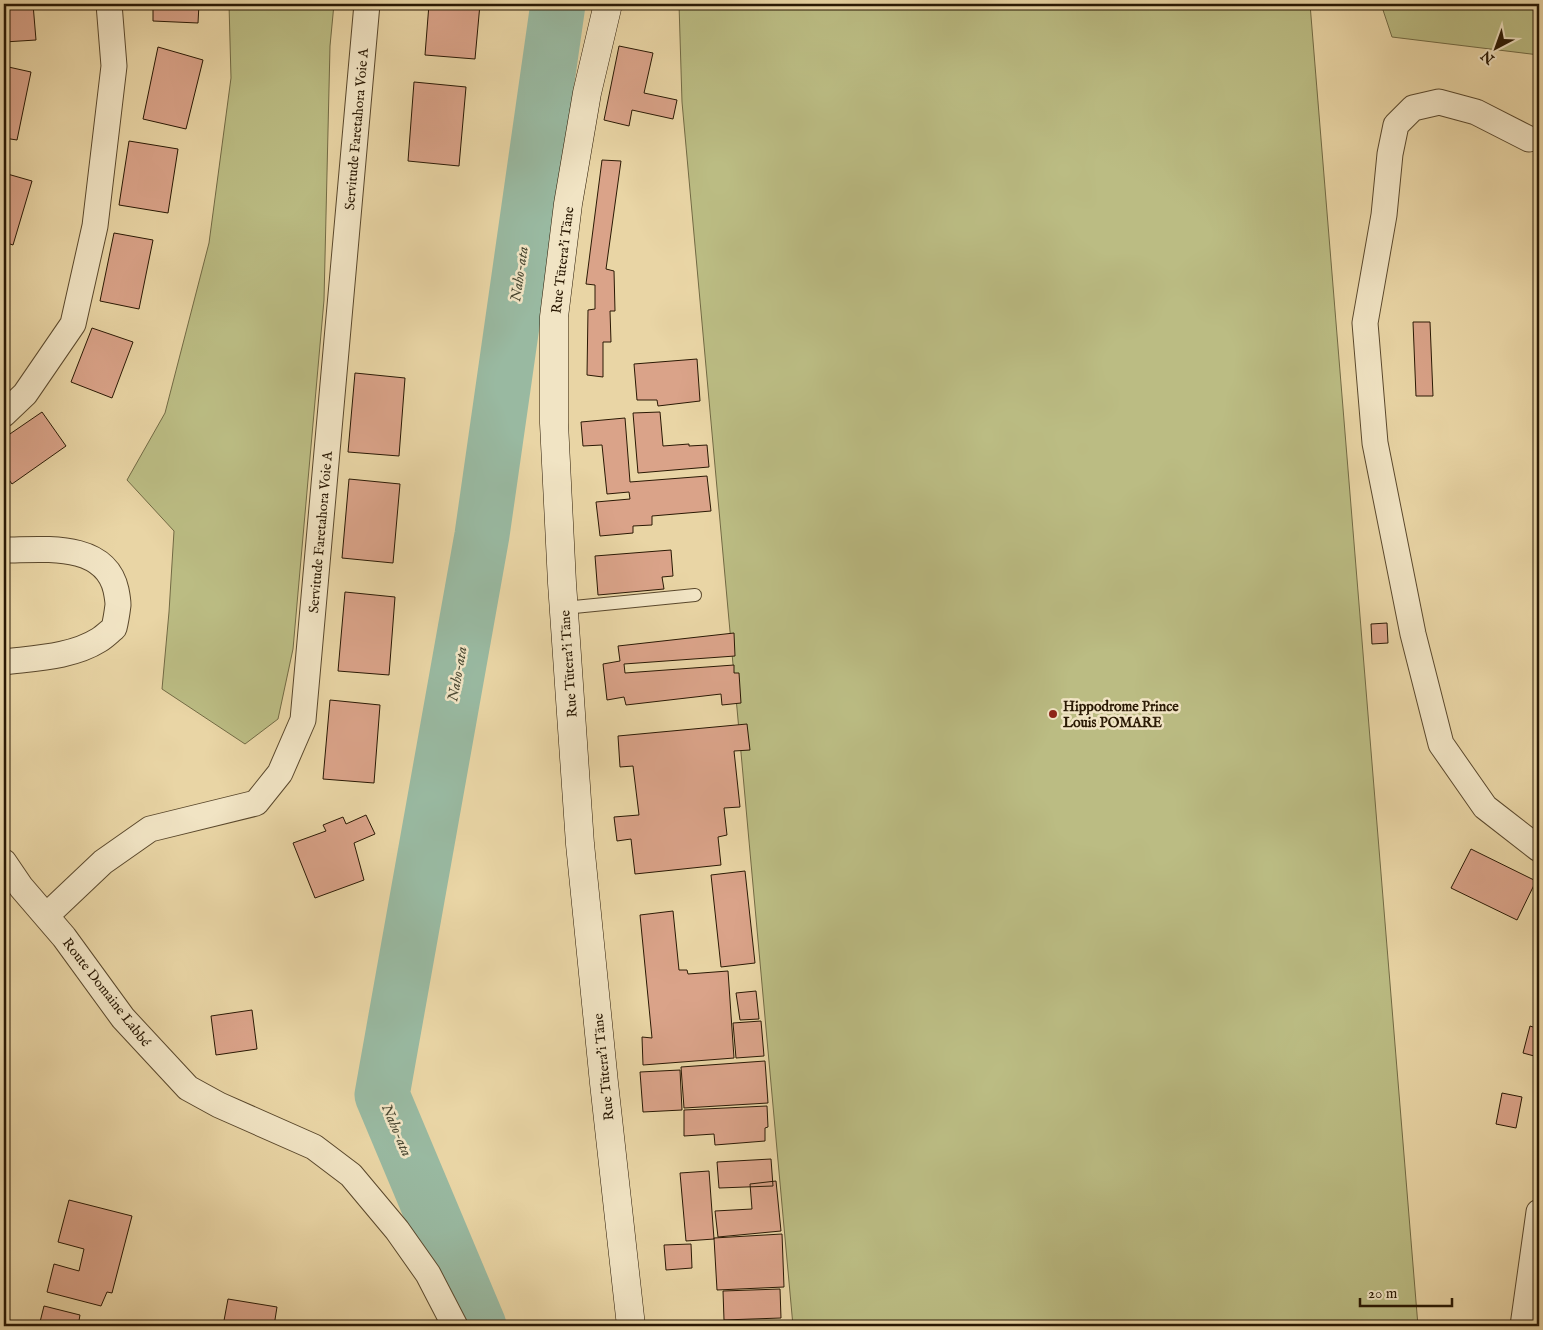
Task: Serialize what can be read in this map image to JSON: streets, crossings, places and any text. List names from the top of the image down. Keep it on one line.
{"streets":{"street":["Servitude Faretahora Voie A","Rue Tūtera'i Tāne","Route Domaine Labbé"]},"crossings":[["Servitude Faretahora Voie A","Route Domaine Labbé"]],"water":["Naho-ata"],"places":["Hippodrome Prince Louis POMARE"],"scale_bar":"20 m","north":"bottom left"}
